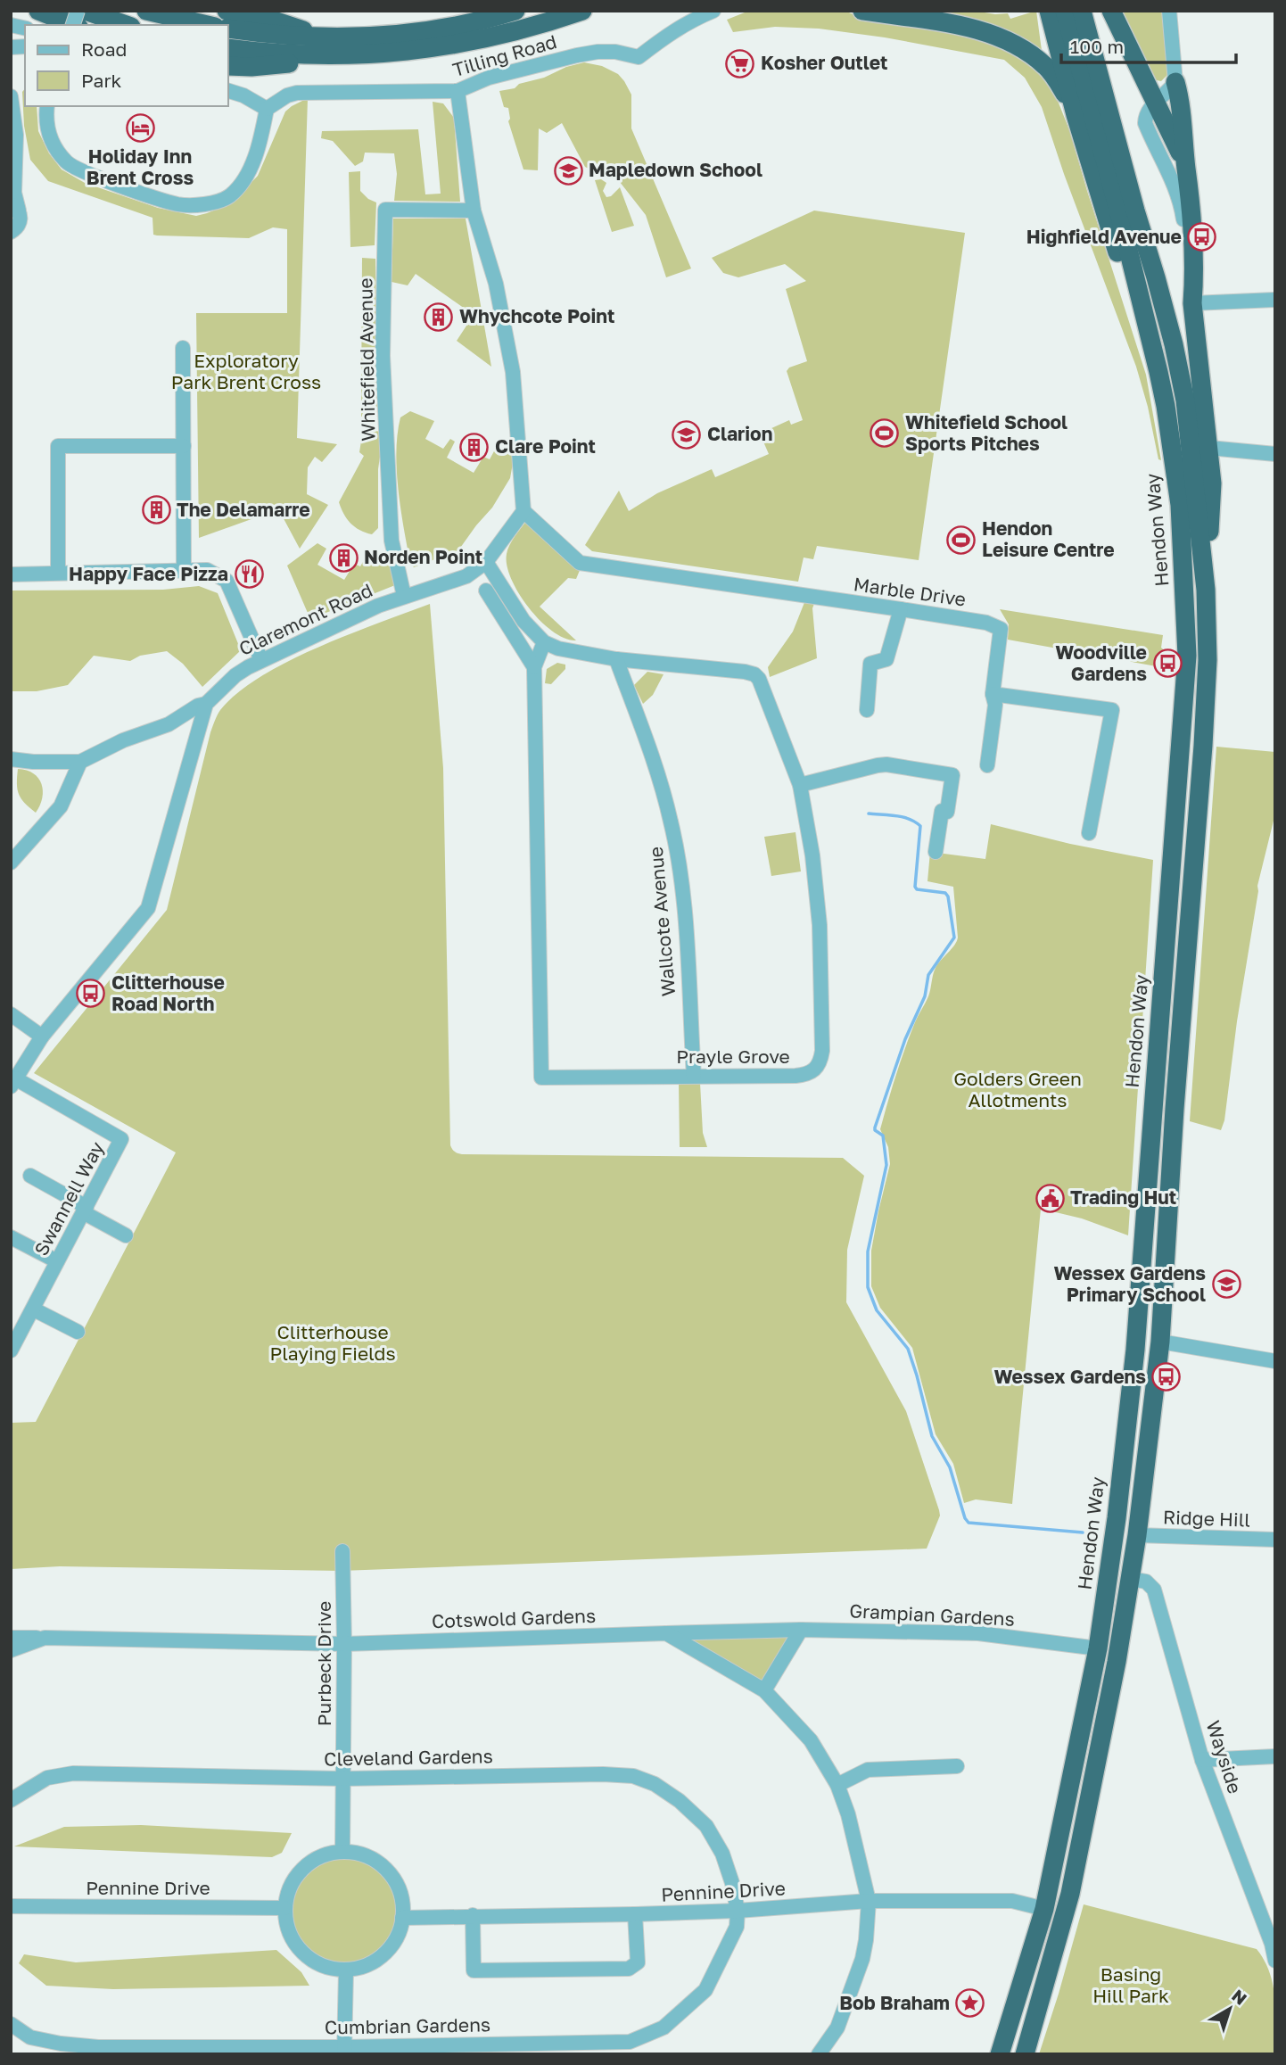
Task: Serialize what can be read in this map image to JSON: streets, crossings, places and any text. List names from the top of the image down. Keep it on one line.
{"streets":{"highway":["Hendon Way"],"street":["Tilling Road","Whitefield Avenue","Marble Drive","Claremont Road","Wallcote Avenue","Prayle Grove","Swannell Way","Ridge Hill","Grampian Gardens","Cotswold Gardens","Purbeck Drive","Wayside","Cleveland Gardens","Pennine Drive","Cumbrian Gardens"]},"crossings":[["Whitefield Avenue","Claremont Road"],["Hendon Way","Grampian Gardens"],["Hendon Way","Pennine Drive"],["Marble Drive","Claremont Road"],["Claremont Road","Prayle Grove"],["Wallcote Avenue","Prayle Grove"],["Grampian Gardens","Cotswold Gardens"],["Cotswold Gardens","Purbeck Drive"],["Purbeck Drive","Cleveland Gardens"],["Purbeck Drive","Pennine Drive"],["Cleveland Gardens","Pennine Drive"],["Cleveland Gardens","Cumbrian Gardens"],["Pennine Drive","Cumbrian Gardens"]],"parks":["Exploratory Park Brent Cross","Golders Green Allotments","Clitterhouse Playing Fields","Basing Hill Park"],"places":{"supermarket":["Kosher Outlet"],"hotel":["Holiday Inn Brent Cross"],"school or university":["Mapledown School","Clarion","Wessex Gardens Primary School"],"bus stop":["Highfield Avenue","Woodville Gardens","Clitterhouse Road North","Wessex Gardens"],"building":["Whychcote Point","Clare Point","The Delamarre","Norden Point"],"sports":["Whitefield School Sports Pitches","Hendon Leisure Centre"],"restaurant":["Happy Face Pizza"],"public building":["Trading Hut"],"place":["Bob Braham"]},"legend":["Road","Park"],"scale_bar":"100 m","north":"top right"}
